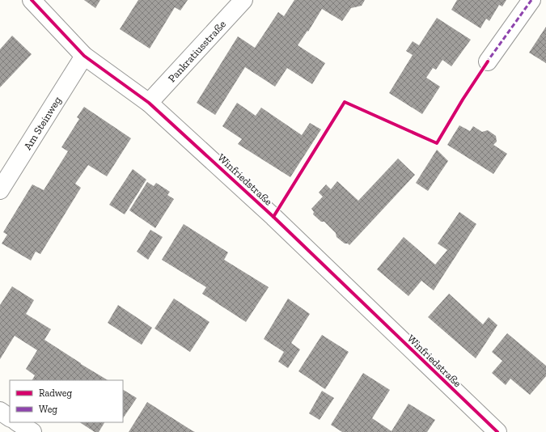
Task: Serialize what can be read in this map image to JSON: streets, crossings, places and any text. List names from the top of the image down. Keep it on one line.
{"streets":{"street":["Pankratiusstraße","Am Steinweg","Winfriedstraße"]},"crossings":[["Pankratiusstraße","Winfriedstraße"],["Am Steinweg","Winfriedstraße"]],"legend":["Radweg","Weg"]}
